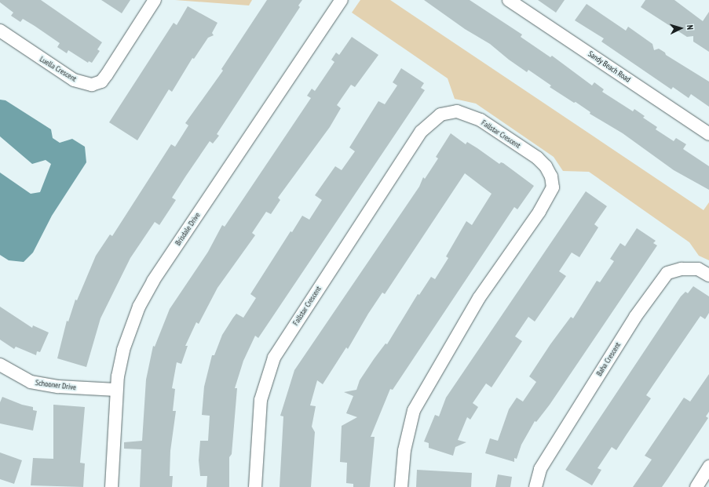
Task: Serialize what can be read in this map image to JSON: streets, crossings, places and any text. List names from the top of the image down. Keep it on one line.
{"streets":{"street":["Sandy Beach Road","Luella Crescent","Fallstar Crescent","Brisdale Drive","Baha Crescent","Schooner Drive"]},"crossings":[["Brisdale Drive","Schooner Drive"]],"north":"right"}
